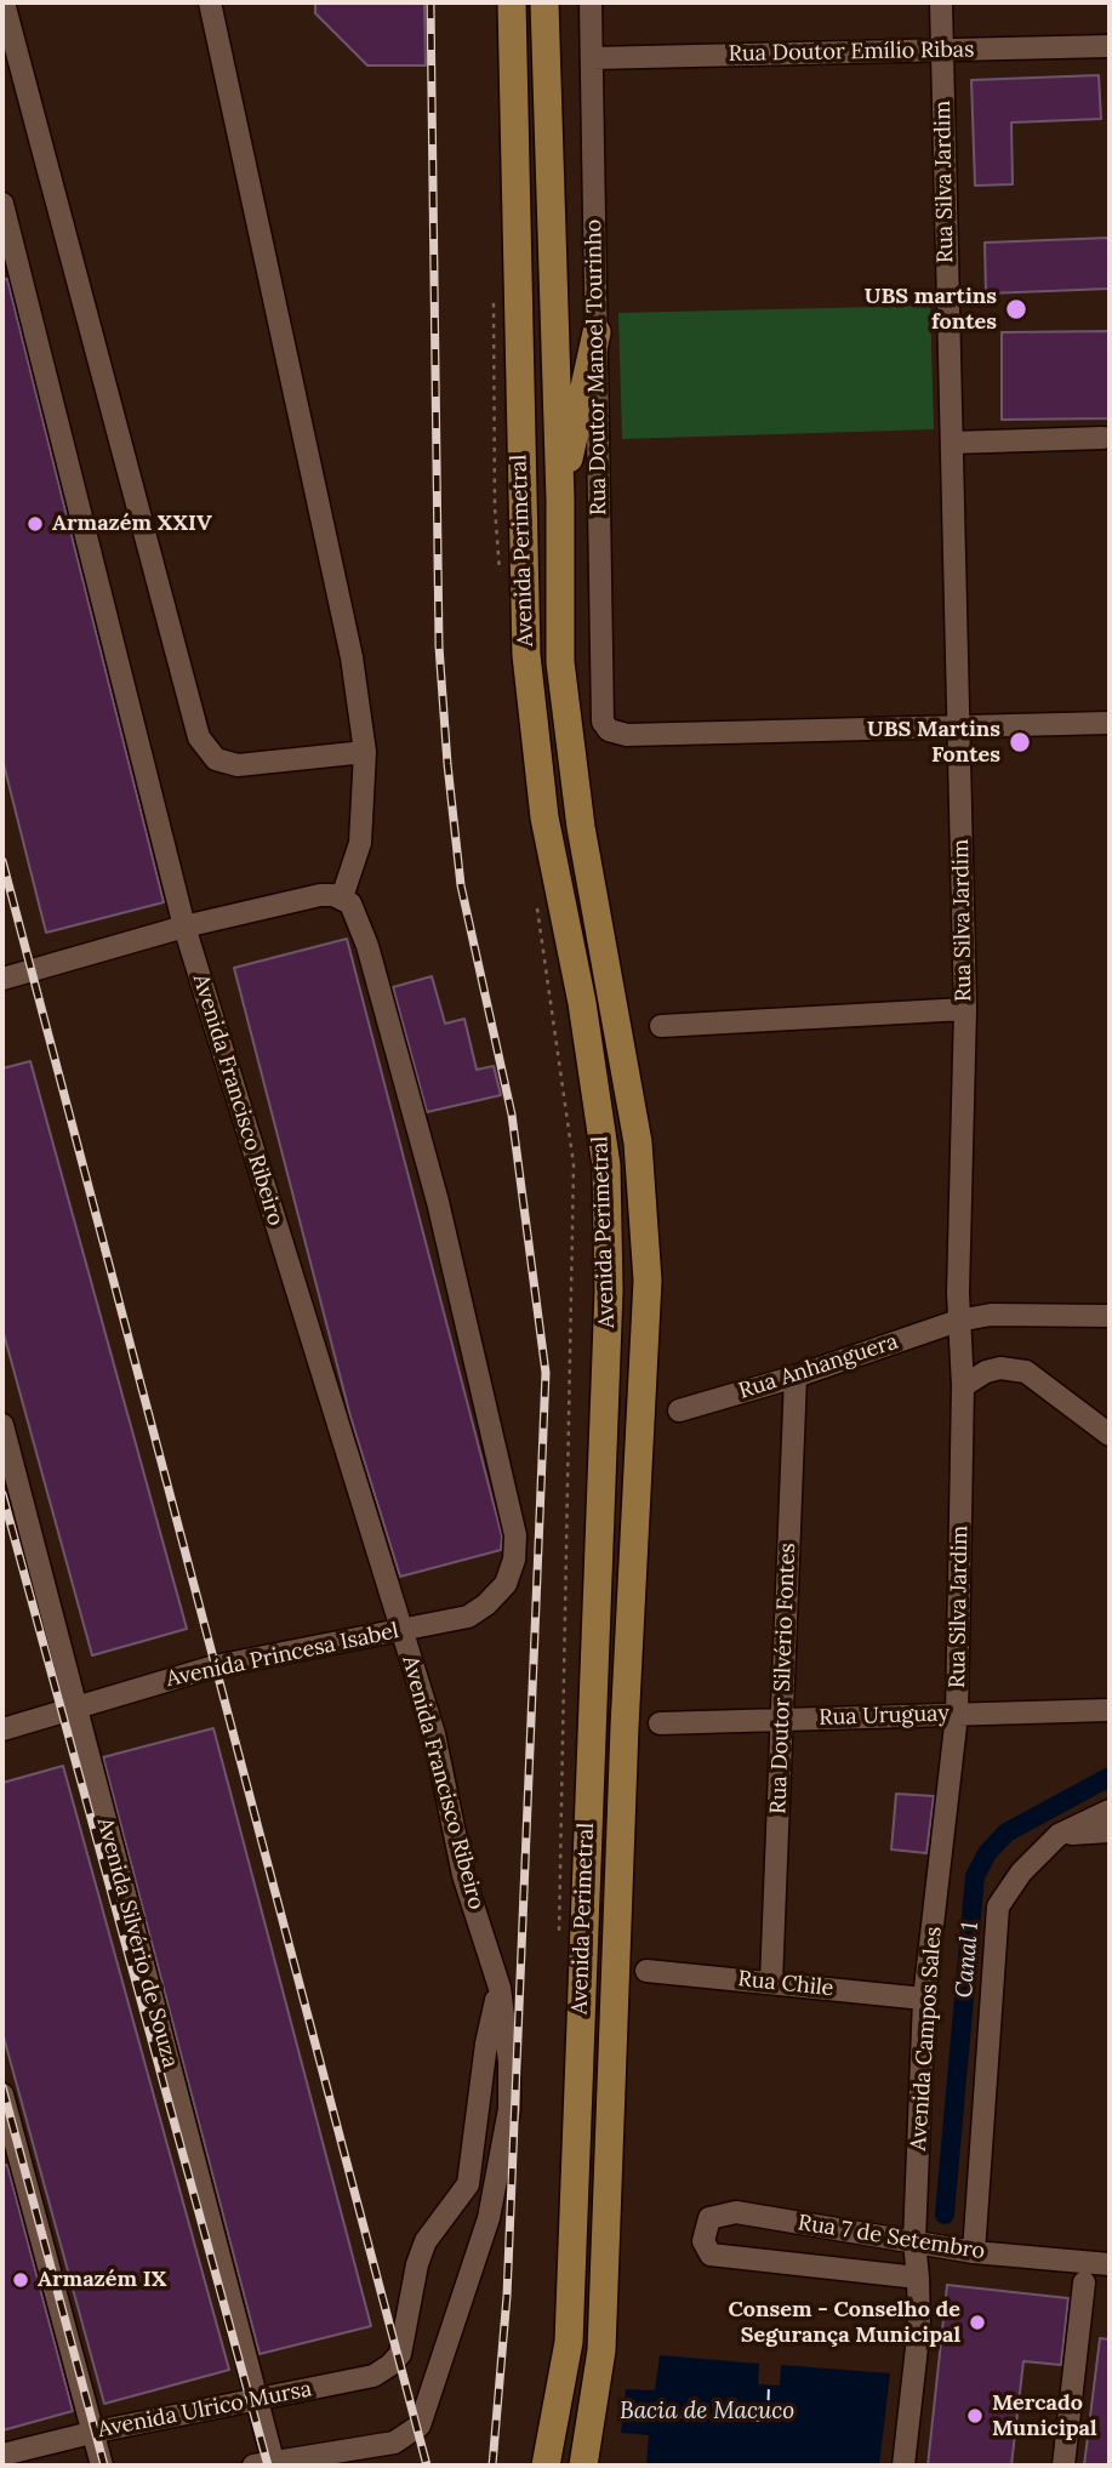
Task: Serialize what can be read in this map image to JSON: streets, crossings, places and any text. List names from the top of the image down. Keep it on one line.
{"streets":{"main road":["Avenida Perimetral"],"street":["Rua Doutor Emílio Ribas","Rua Silva Jardim","Rua Doutor Manoel Tourinho","Avenida Francisco Ribeiro","Rua Anhanguera","Avenida Princesa Isabel","Rua Doutor Silvério Fontes","Rua Uruguay","Avenida Silvério de Souza","Rua Chile","Avenida Campos Sales","Rua 7 de Setembro","Avenida Ulrico Mursa"]},"crossings":[["Rua Doutor Emílio Ribas","Rua Silva Jardim"],["Rua Doutor Emílio Ribas","Rua Doutor Manoel Tourinho"],["Rua Silva Jardim","Rua Doutor Manoel Tourinho"],["Rua Silva Jardim","Rua Anhanguera"],["Rua Silva Jardim","Rua Uruguay"],["Rua Silva Jardim","Avenida Campos Sales"],["Avenida Francisco Ribeiro","Avenida Princesa Isabel"],["Avenida Francisco Ribeiro","Avenida Silvério de Souza"],["Avenida Francisco Ribeiro","Avenida Ulrico Mursa"],["Rua Anhanguera","Rua Doutor Silvério Fontes"],["Avenida Princesa Isabel","Avenida Silvério de Souza"],["Rua Doutor Silvério Fontes","Rua Uruguay"],["Rua Doutor Silvério Fontes","Rua Chile"],["Avenida Silvério de Souza","Avenida Ulrico Mursa"],["Rua Chile","Avenida Campos Sales"],["Avenida Campos Sales","Rua 7 de Setembro"]],"water":["Canal 1","Bacia de Macuco"],"places":["UBS martins fontes","Armazém XXIV","UBS Martins Fontes","Armazém IX","Consem - Conselho de Segurança Municipal","Mercado Municipal"]}
